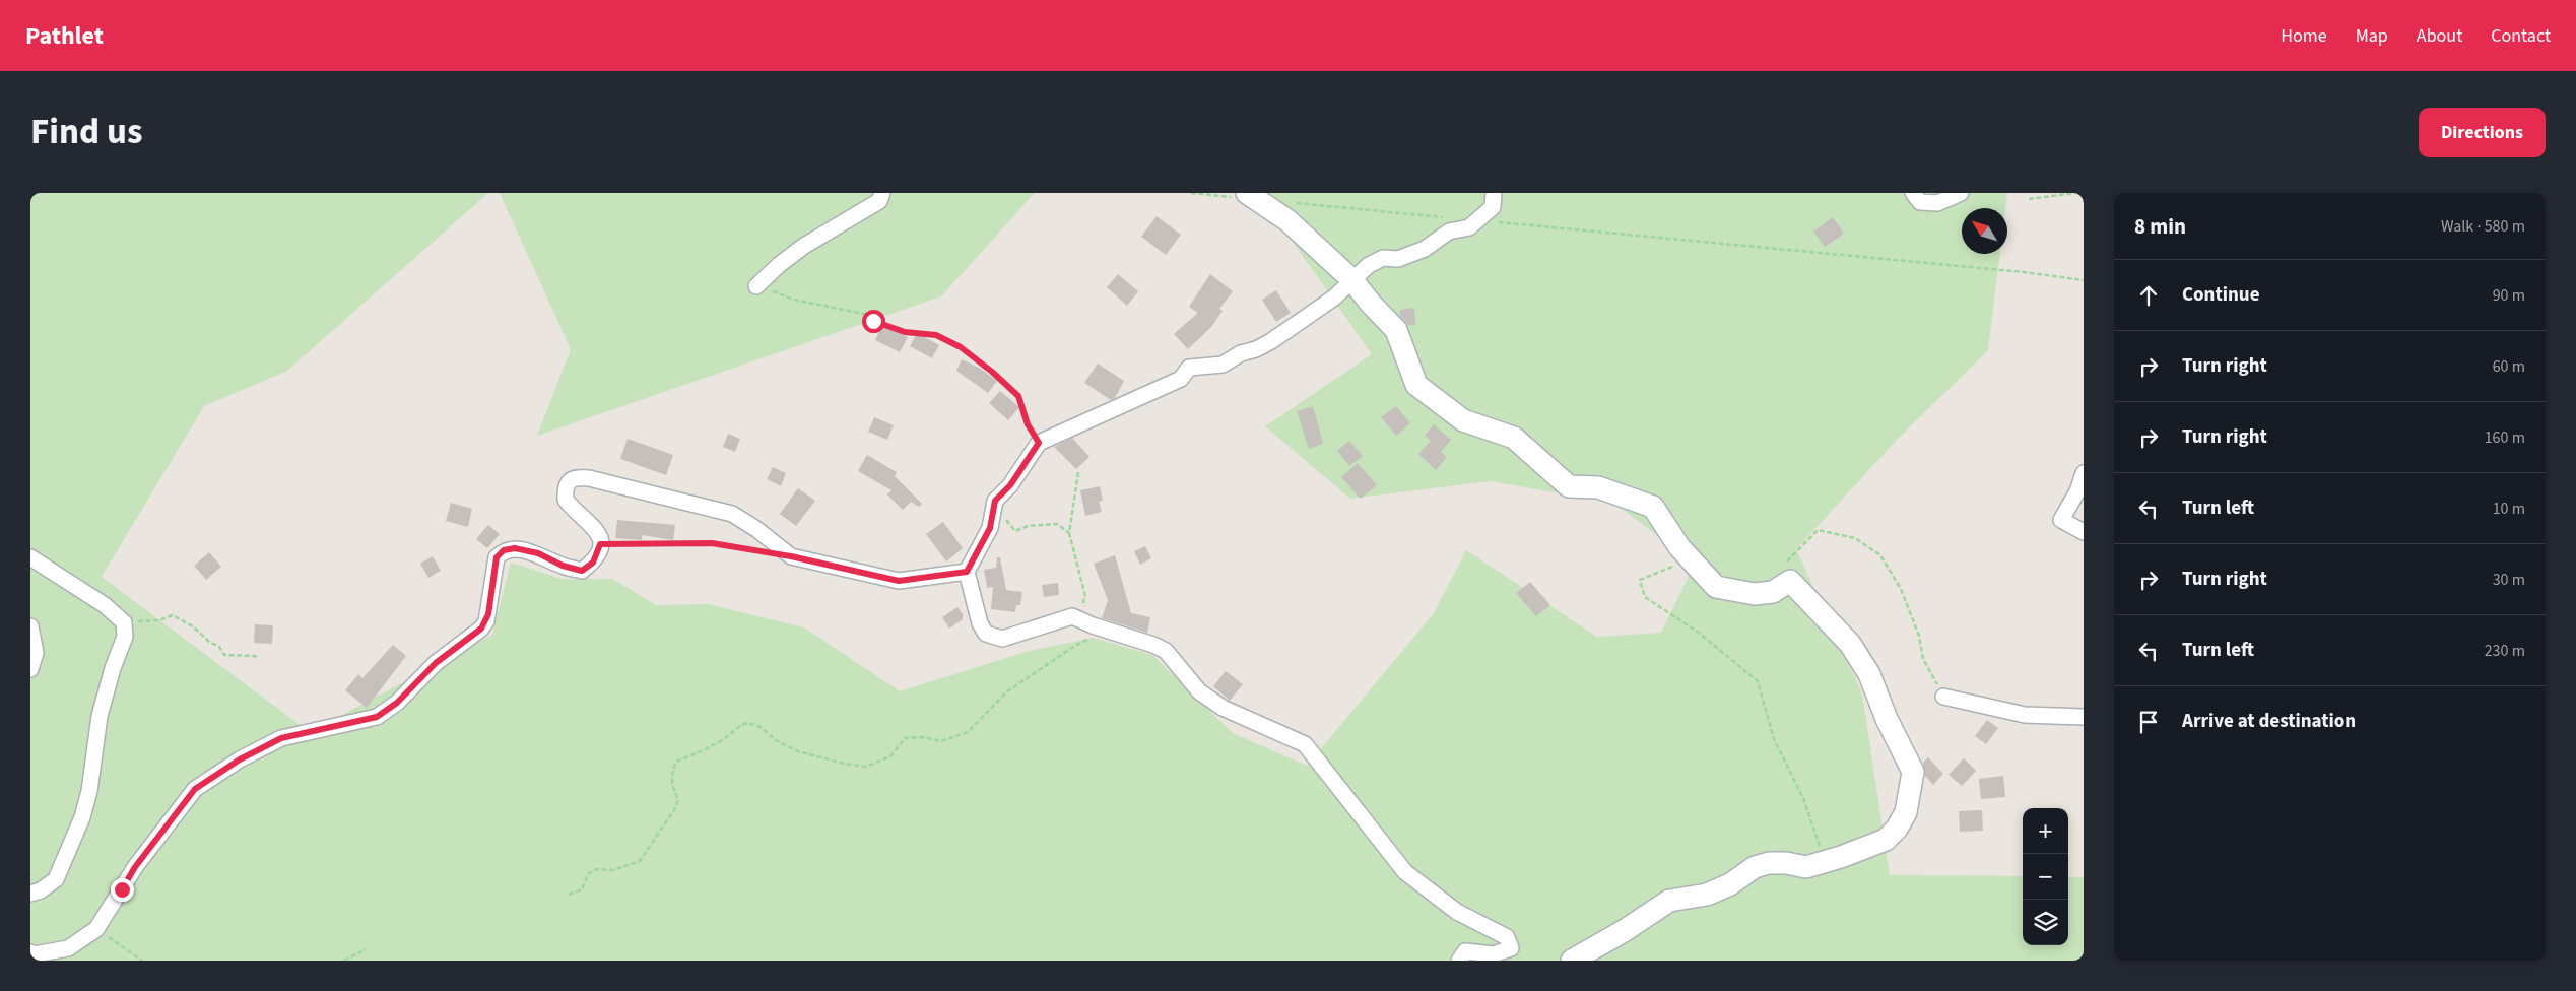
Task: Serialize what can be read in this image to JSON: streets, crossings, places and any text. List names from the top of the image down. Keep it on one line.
{"north":"top left","page":{"header":"Pathlet","nav":["Home","Map","About","Contact"],"title":"Find us","buttons":"Directions","heading":["8 min","Walk · 580 m"],"list":[["Continue","90 m"],["Turn right","60 m"],["Turn right","160 m"],["Turn left","10 m"],["Turn right","30 m"],["Turn left","230 m"],"Arrive at destination"],"map_buttons":["+","−"]}}
